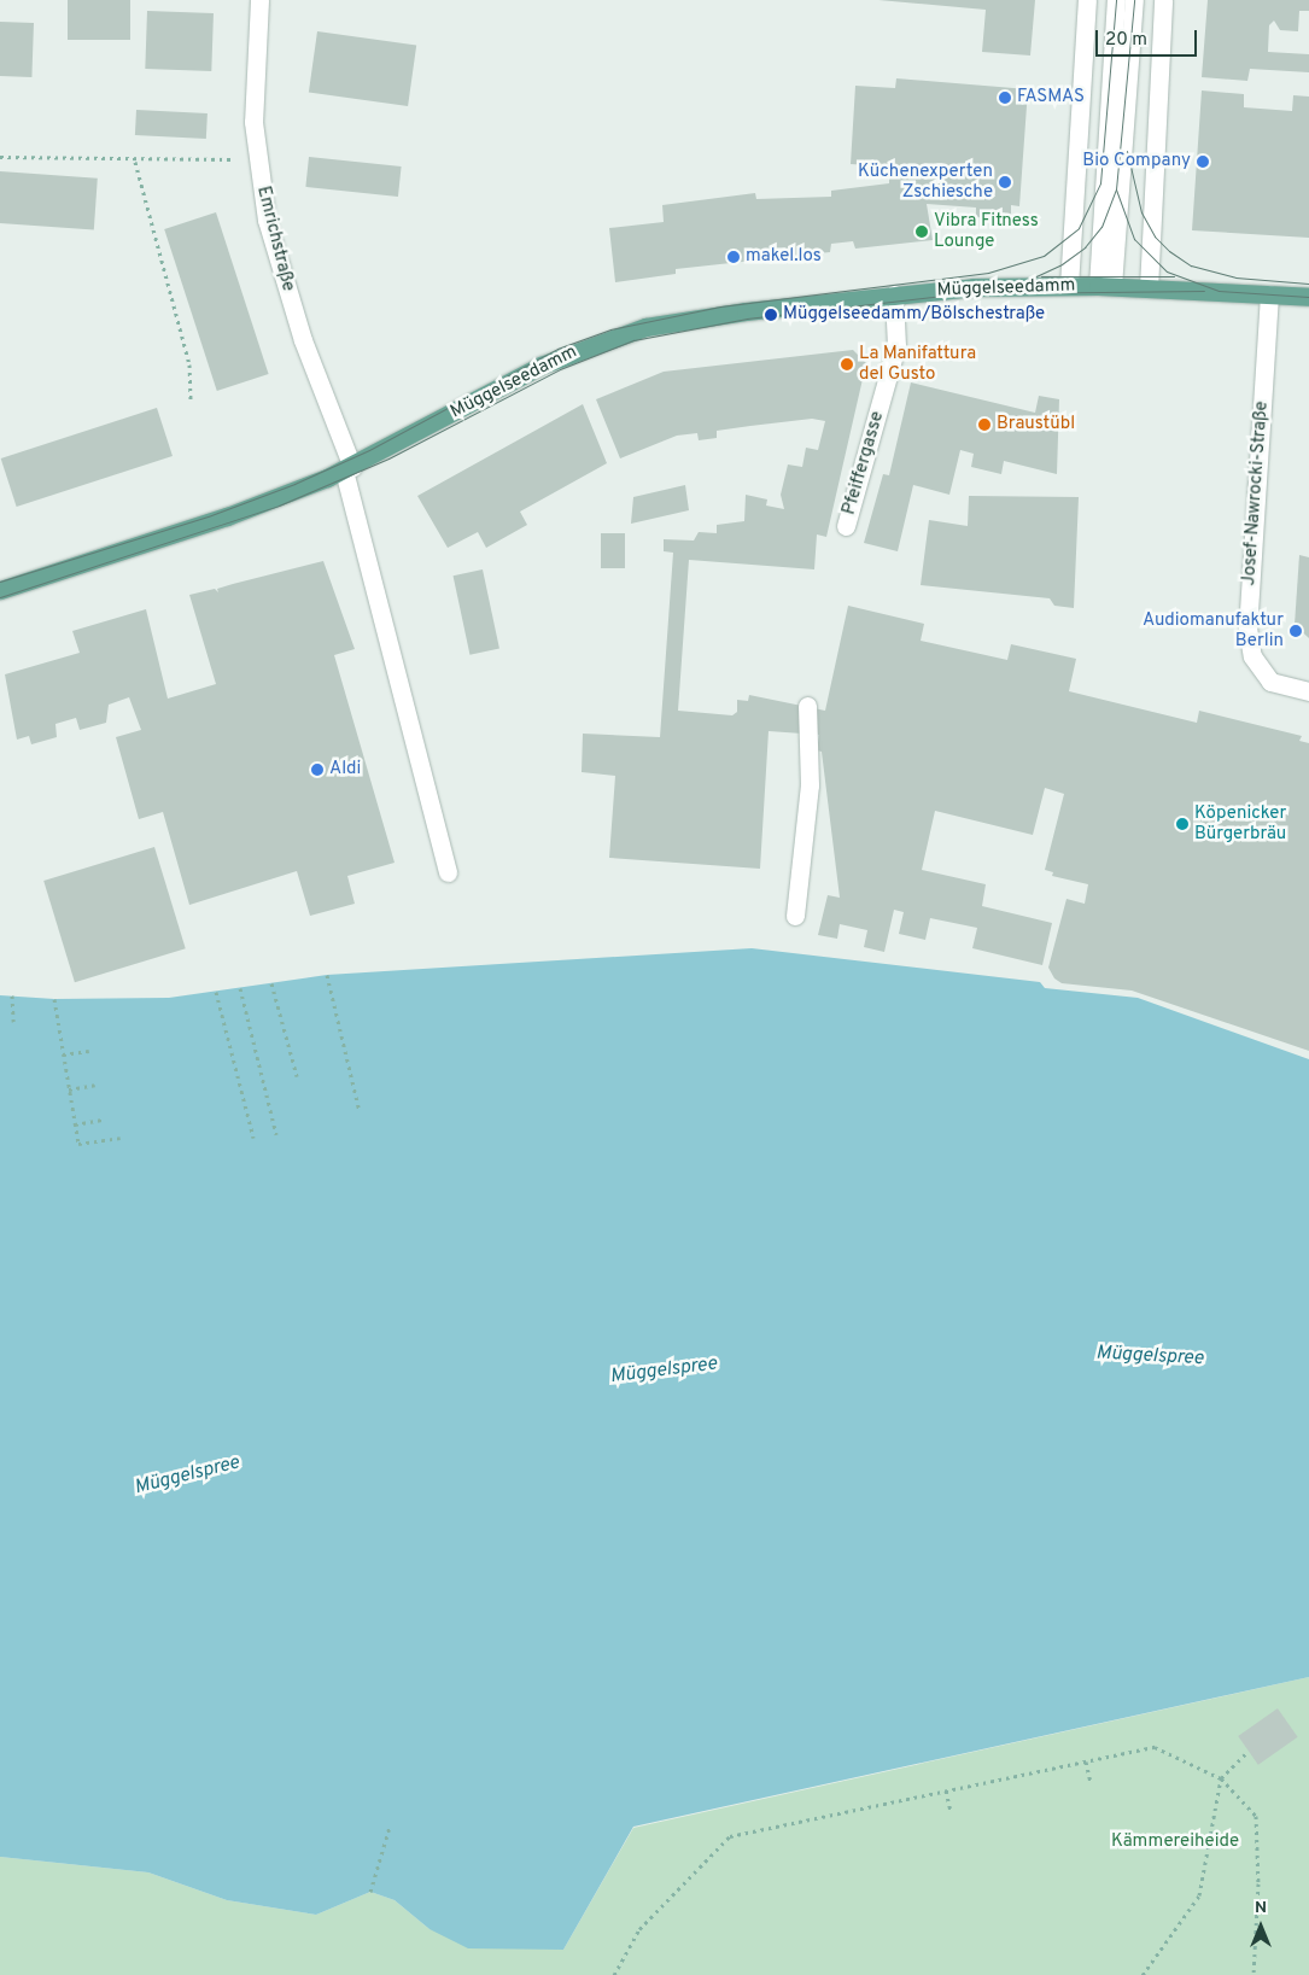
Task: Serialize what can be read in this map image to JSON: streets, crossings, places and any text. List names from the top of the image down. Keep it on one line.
{"streets":{"main road":["Müggelseedamm"],"street":["Emrichstraße","Pfeiffergasse","Josef-Nawrocki-Straße"]},"crossings":[["Emrichstraße","Müggelseedamm"],["Müggelseedamm","Pfeiffergasse"],["Müggelseedamm","Josef-Nawrocki-Straße"]],"water":["Müggelspree"],"parks":["Kämmereiheide"],"places":["FASMAS","Bio Company","Küchenexperten Zschiesche","Vibra Fitness Lounge","makel.los","Müggelseedamm/Bölschestraße","La Manifattura del Gusto","Braustübl","Audiomanufaktur Berlin","Aldi","Köpenicker Bürgerbräu"],"scale_bar":"20 m","north":"top"}
